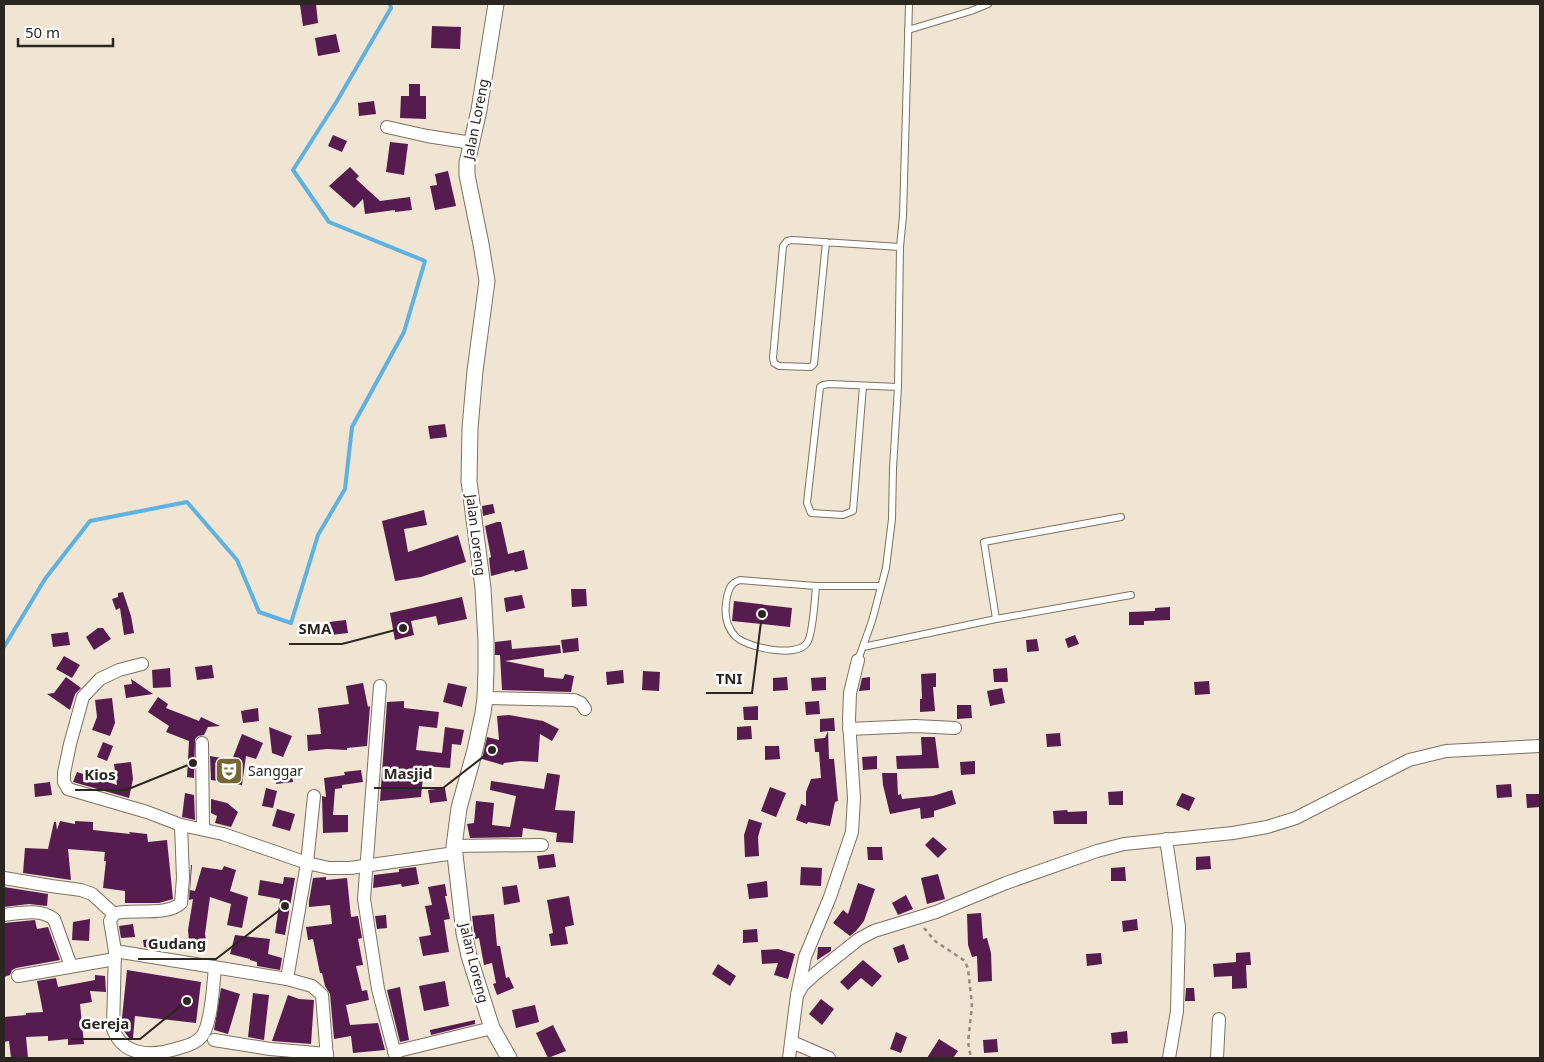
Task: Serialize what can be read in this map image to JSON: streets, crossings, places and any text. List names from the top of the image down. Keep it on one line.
{"streets":{"street":["Jalan Loreng"]},"places":{"other":["TNI","SMA","Masjid","Kios","Gudang","Gereja"],"theatre":["Sanggar"]},"scale_bar":"50 m"}
